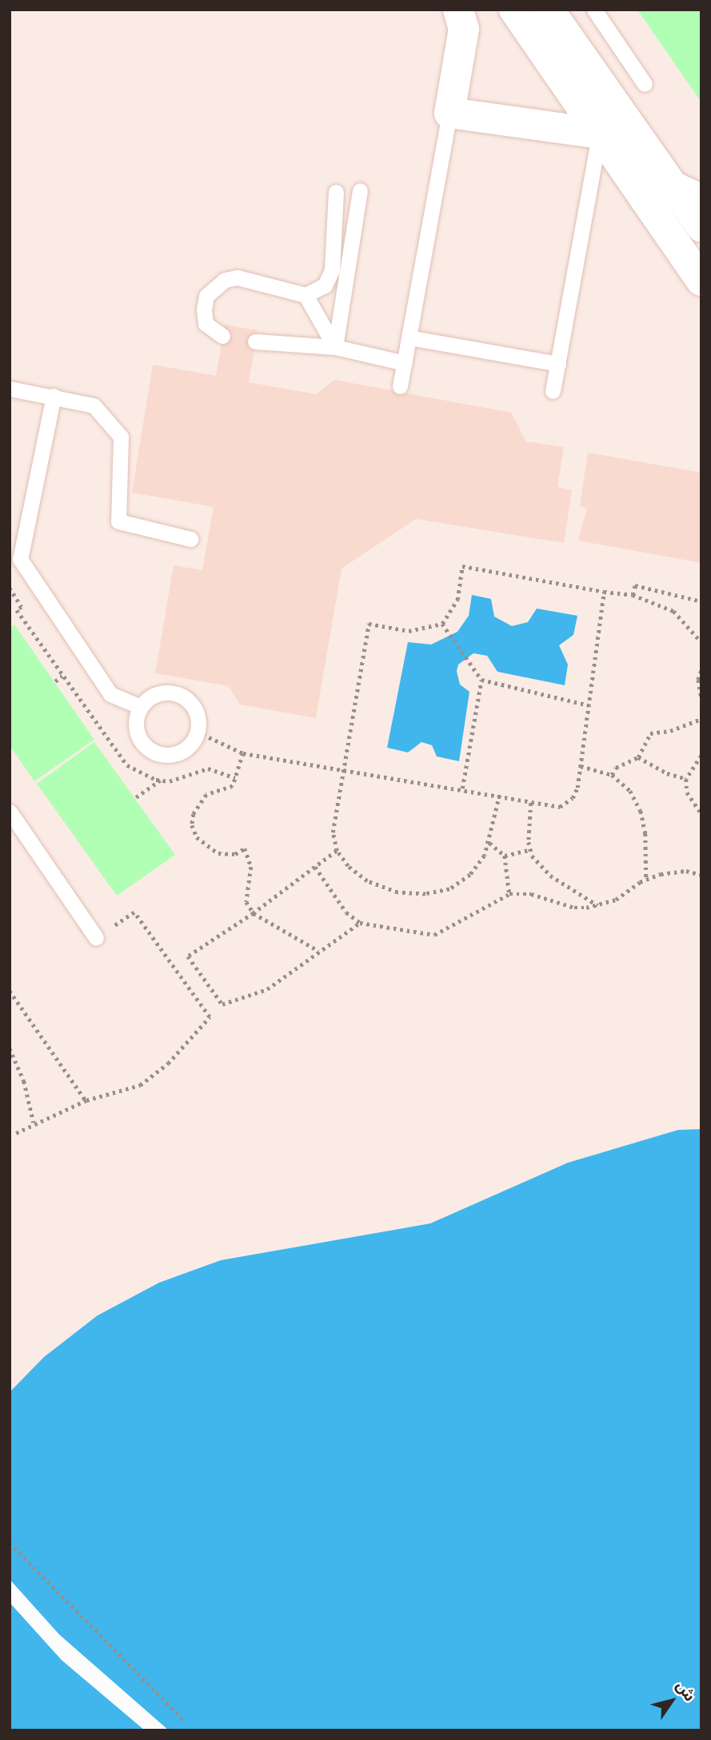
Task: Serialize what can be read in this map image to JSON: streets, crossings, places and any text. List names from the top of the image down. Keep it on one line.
{"north":"top right"}
